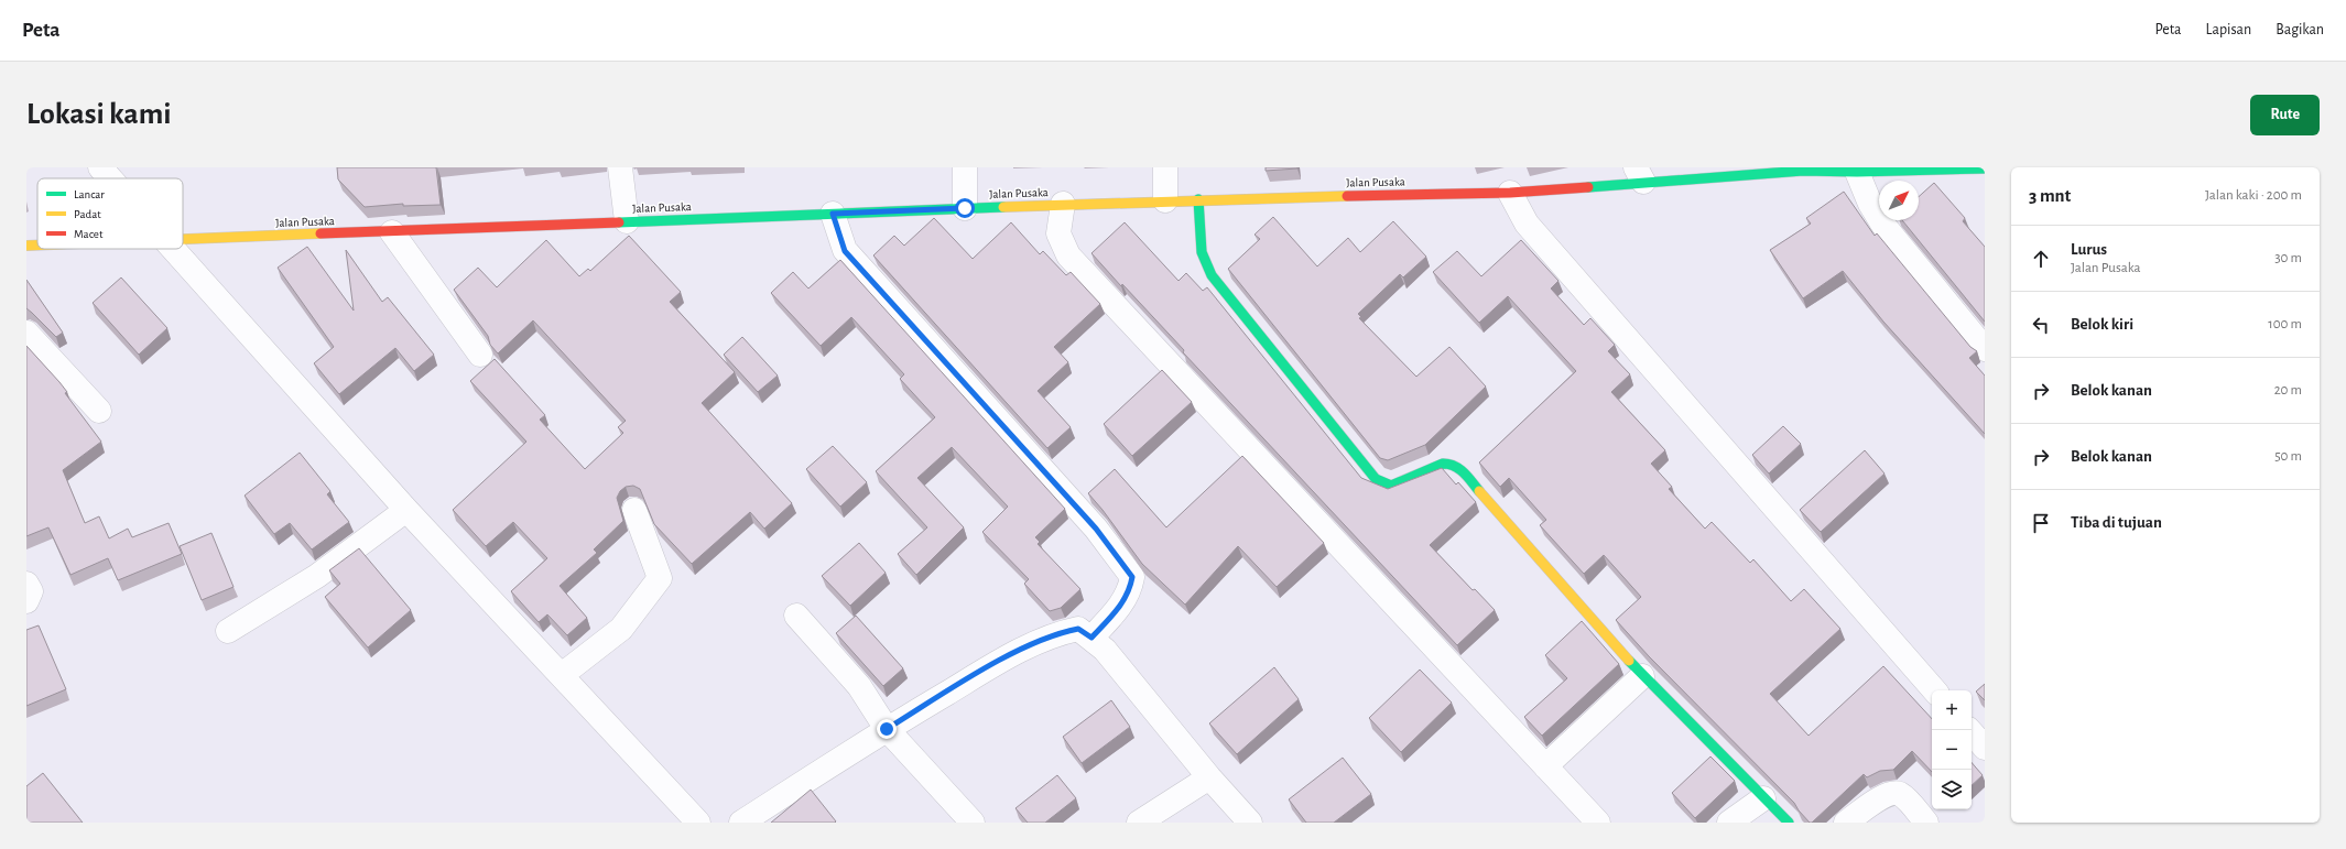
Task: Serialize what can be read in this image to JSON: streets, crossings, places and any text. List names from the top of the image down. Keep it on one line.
{"streets":{"street":["Jalan Pusaka"]},"legend":["Lancar","Padat","Macet"],"north":"top right","page":{"header":"Peta","nav":["Peta","Lapisan","Bagikan"],"buttons":"Rute","title":"Lokasi kami","heading":["3 mnt","Jalan kaki · 200 m"],"list":[["Lurus","Jalan Pusaka","30 m"],["Belok kiri","100 m"],["Belok kanan","20 m"],["Belok kanan","50 m"],"Tiba di tujuan"],"map_buttons":["+","−"]}}
